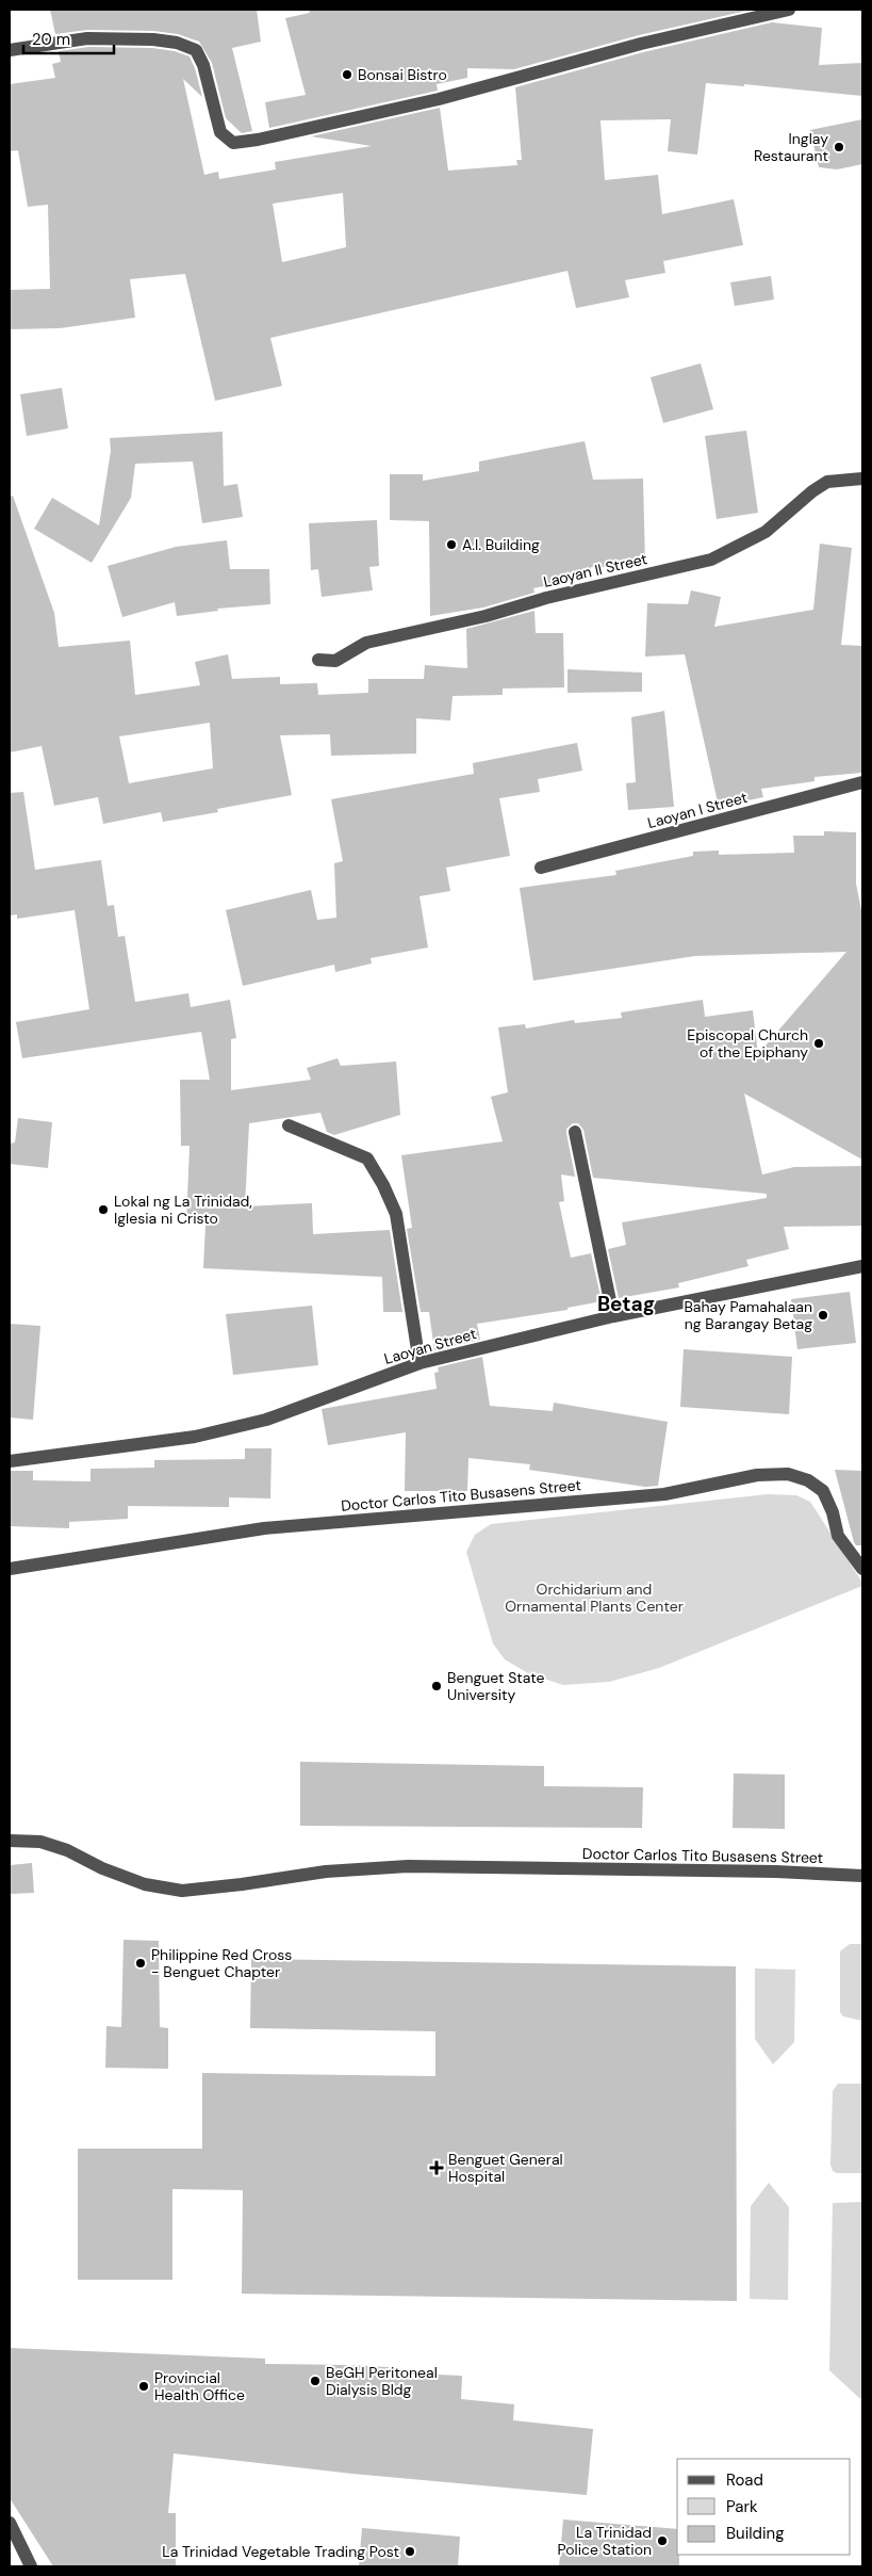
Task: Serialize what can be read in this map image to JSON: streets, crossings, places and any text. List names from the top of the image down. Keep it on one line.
{"streets":{"street":["Laoyan II Street","Laoyan I Street","Laoyan Street","Doctor Carlos Tito Busasens Street"]},"districts":["Betag"],"parks":["Orchidarium and Ornamental Plants Center"],"places":{"other":["Bonsai Bistro","Inglay Restaurant","A.I. Building","Episcopal Church of the Epiphany","Lokal ng La Trinidad, Iglesia ni Cristo","Bahay Pamahalaan ng Barangay Betag","Benguet State University","Philippine Red Cross - Benguet Chapter","BeGH Peritoneal Dialysis Bldg","Provincial Health Office","La Trinidad Police Station","La Trinidad Vegetable Trading Post"],"health":["Benguet General Hospital"]},"legend":["Road","Park","Building"],"scale_bar":"20 m"}
